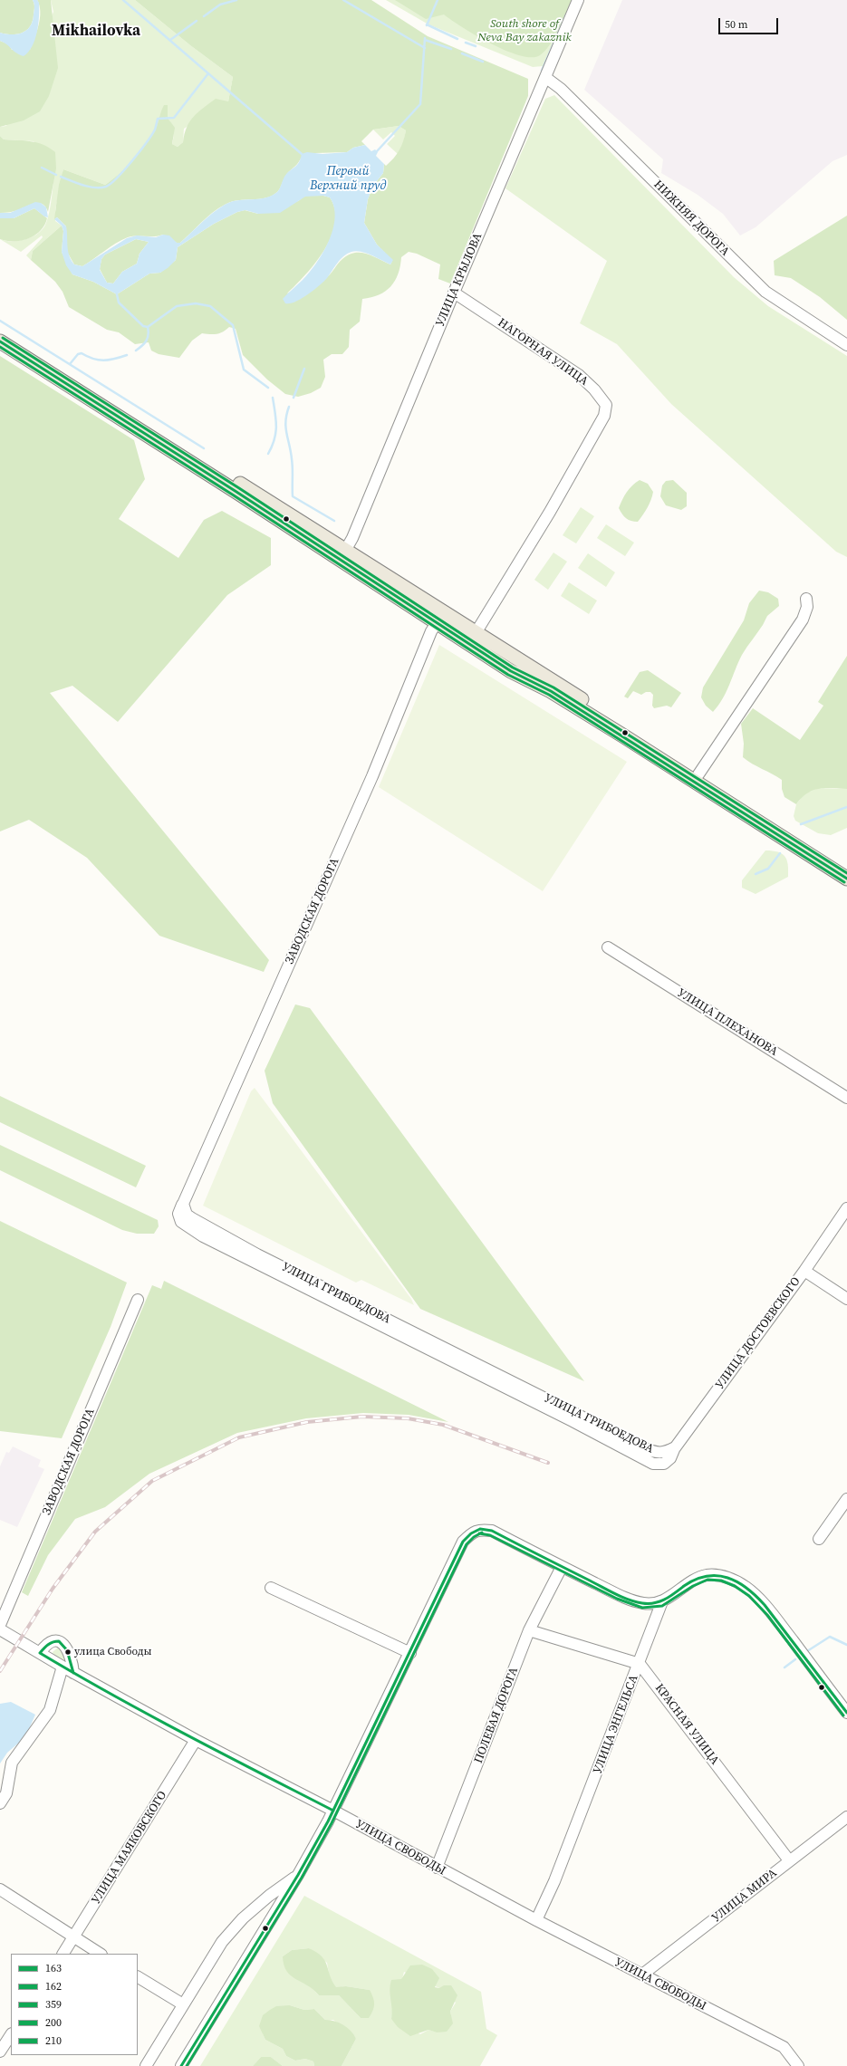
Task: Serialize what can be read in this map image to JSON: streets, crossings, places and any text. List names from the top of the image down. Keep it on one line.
{"streets":{"street":["НИЖНЯЯ ДОРОГА","УЛИЦА КРЫЛОВА","НАГОРНАЯ УЛИЦА","ЗАВОДСКАЯ ДОРОГА","УЛИЦА ПЛЕХАНОВА","УЛИЦА ГРИБОЕДОВА","УЛИЦА ДОСТОЕВСКОГО","ПОЛЕВАЯ ДОРОГА","УЛИЦА ЭНГЕЛЬСА","КРАСНАЯ УЛИЦА","УЛИЦА МАЯКОВСКОГО","УЛИЦА СВОБОДЫ","УЛИЦА МИРА"]},"crossings":[["НИЖНЯЯ ДОРОГА","УЛИЦА КРЫЛОВА"],["УЛИЦА КРЫЛОВА","НАГОРНАЯ УЛИЦА"],["ЗАВОДСКАЯ ДОРОГА","УЛИЦА ГРИБОЕДОВА"],["УЛИЦА ГРИБОЕДОВА","УЛИЦА ДОСТОЕВСКОГО"],["ПОЛЕВАЯ ДОРОГА","УЛИЦА СВОБОДЫ"],["УЛИЦА ЭНГЕЛЬСА","КРАСНАЯ УЛИЦА"],["УЛИЦА ЭНГЕЛЬСА","УЛИЦА СВОБОДЫ"],["КРАСНАЯ УЛИЦА","УЛИЦА МИРА"],["УЛИЦА МАЯКОВСКОГО","УЛИЦА СВОБОДЫ"],["УЛИЦА СВОБОДЫ","УЛИЦА МИРА"]],"districts":["Mikhailovka"],"water":["Первый Верхний пруд"],"parks":["South shore of Neva Bay zakaznik"],"places":["улица Свободы"],"lines":["transit line 210","transit line 359","transit line 200","transit line 163","transit line 162"],"legend":["163","162","359","200","210"],"scale_bar":"50 m"}
